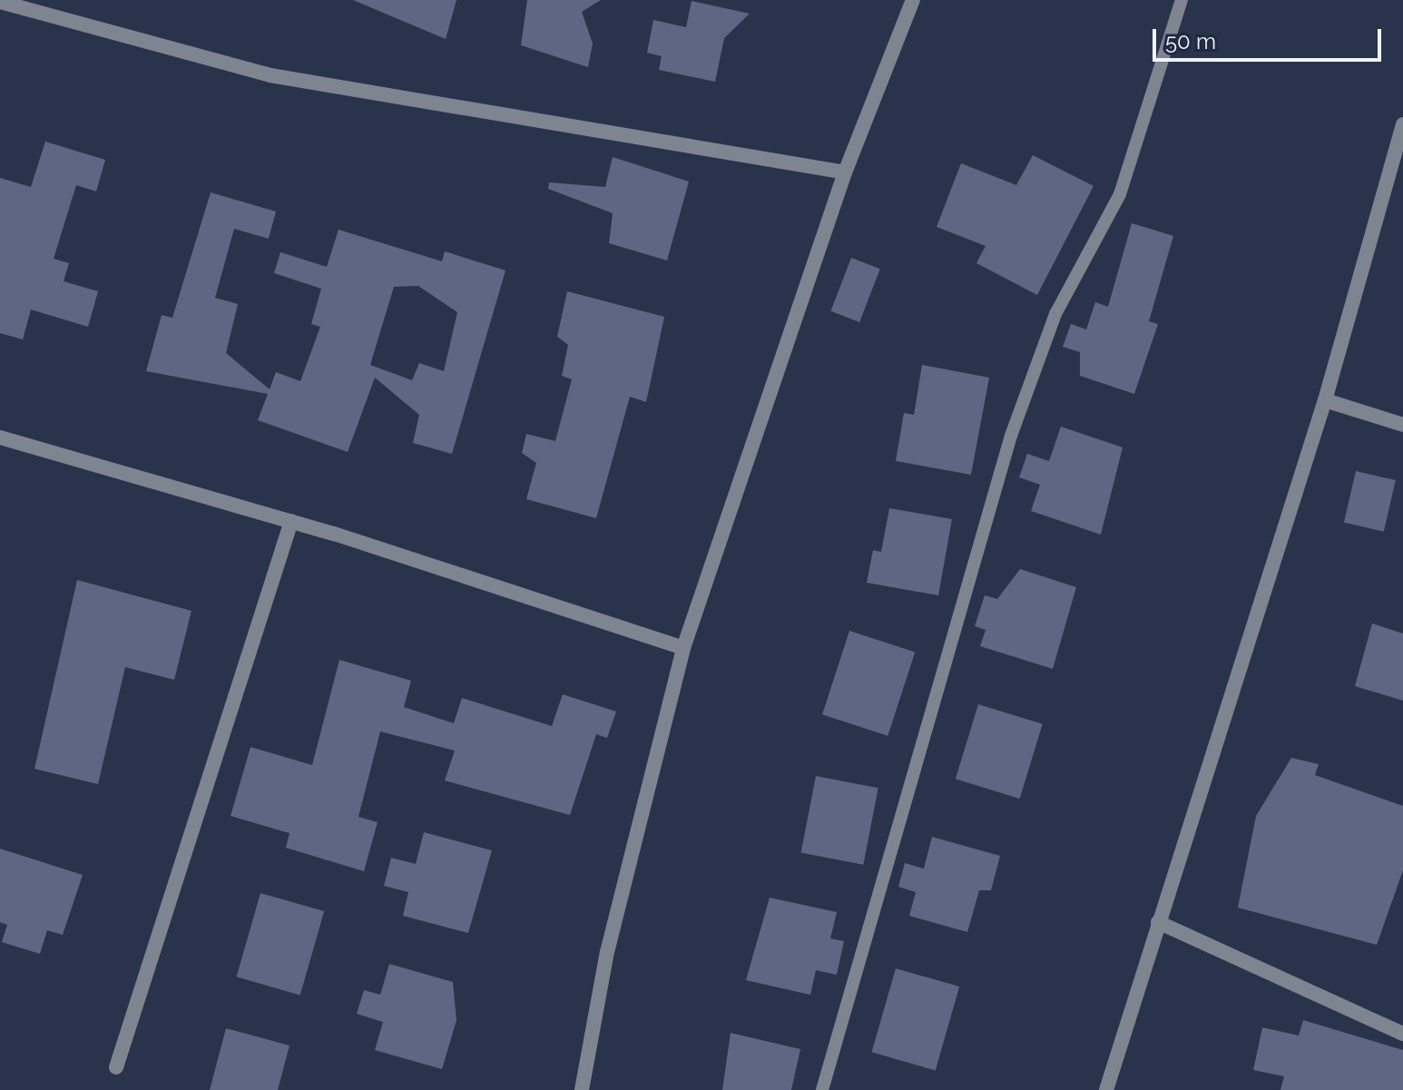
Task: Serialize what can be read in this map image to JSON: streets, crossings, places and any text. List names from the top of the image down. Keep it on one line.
{"scale_bar":"50 m"}
